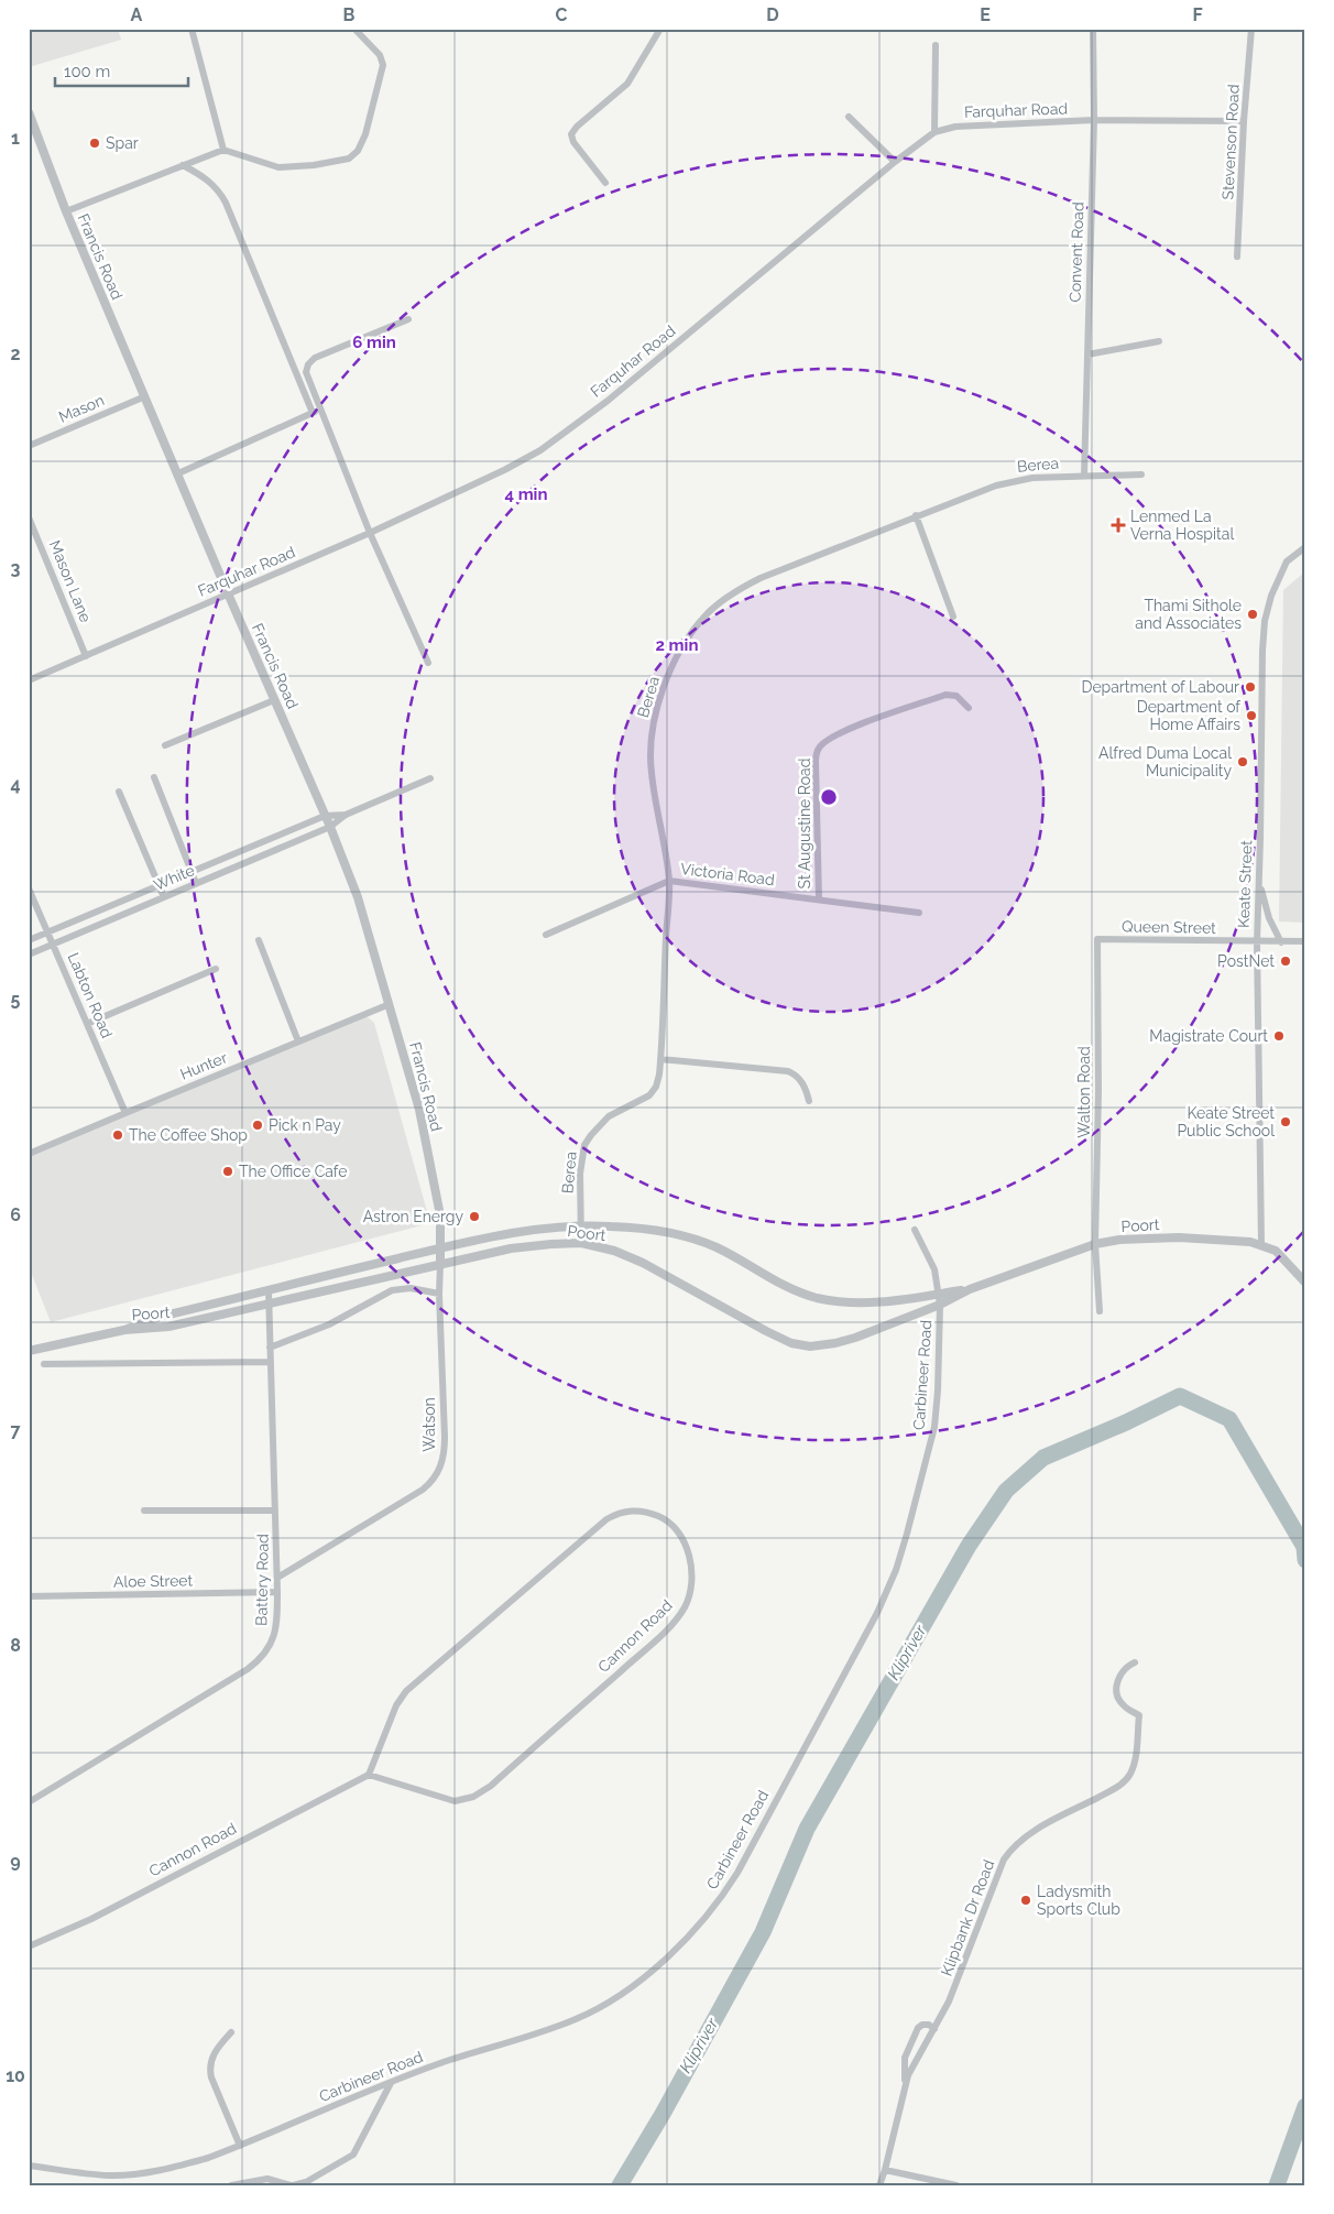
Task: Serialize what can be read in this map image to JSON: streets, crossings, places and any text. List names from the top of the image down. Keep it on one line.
{"streets":{"street":["Farquhar Road","Stevenson Road","Convent Road","Francis Road","Mason","Berea","Mason Lane","St Augustine Road","Victoria Road","White","Keate Street","Queen Street","Labton Road","Hunter","Walton Road","Poort","Carbineer Road","Watson","Battery Road","Aloe Street","Cannon Road","Klipbank Dr Road"]},"crossings":[["Farquhar Road","Stevenson Road"],["Farquhar Road","Convent Road"],["Farquhar Road","Francis Road"],["Farquhar Road","Mason Lane"],["Convent Road","Berea"],["Francis Road","Mason"],["Francis Road","White"],["Francis Road","Hunter"],["Francis Road","Poort"],["Francis Road","Watson"],["Berea","Victoria Road"],["Berea","Poort"],["St Augustine Road","Victoria Road"],["White","Labton Road"],["Keate Street","Queen Street"],["Keate Street","Poort"],["Queen Street","Walton Road"],["Labton Road","Hunter"],["Walton Road","Poort"],["Poort","Carbineer Road"],["Poort","Watson"],["Poort","Battery Road"],["Watson","Battery Road"],["Battery Road","Aloe Street"]],"water":["Klipriver"],"places":{"other":["Spar","Thami Sithole and Associates","Department of Labour","Department of Home Affairs","Alfred Duma Local Municipality","PostNet","Magistrate Court","Keate Street Public School","Pick n Pay","The Coffee Shop","The Office Cafe","Astron Energy","Ladysmith Sports Club"],"health":["Lenmed La Verna Hospital"]},"scale_bar":"100 m","grid":{"columns":["A","B","C","D","E","F"],"rows":["1","2","3","4","5","6","7","8","9","10"]},"rings":["6 min","4 min","2 min"]}
